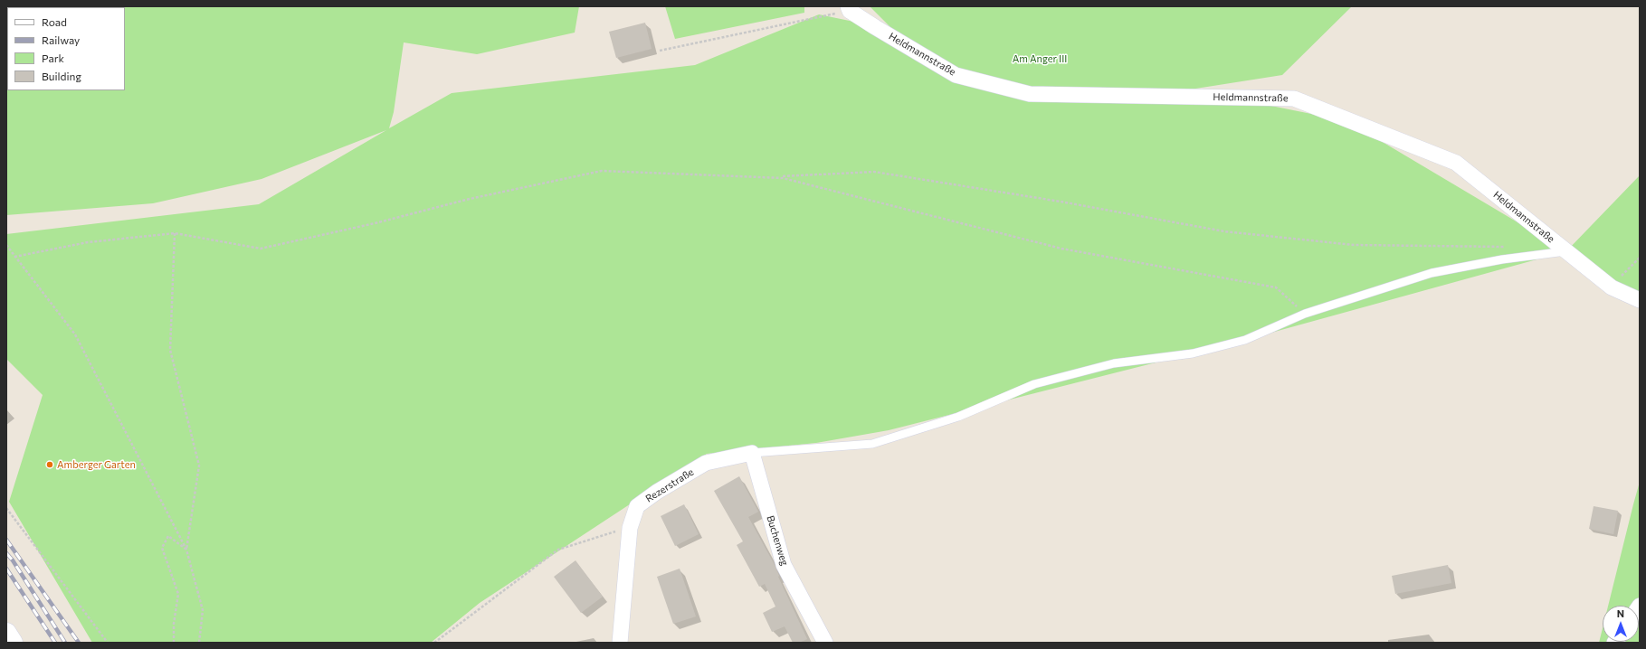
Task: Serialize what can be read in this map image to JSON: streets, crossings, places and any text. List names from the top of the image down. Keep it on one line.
{"streets":{"street":["Heldmannstraße","Rezerstraße","Buchenweg"]},"crossings":[["Rezerstraße","Buchenweg"]],"parks":["Am Anger III"],"places":["Amberger Garten"],"legend":["Road","Railway","Park","Building"],"north":"top"}
